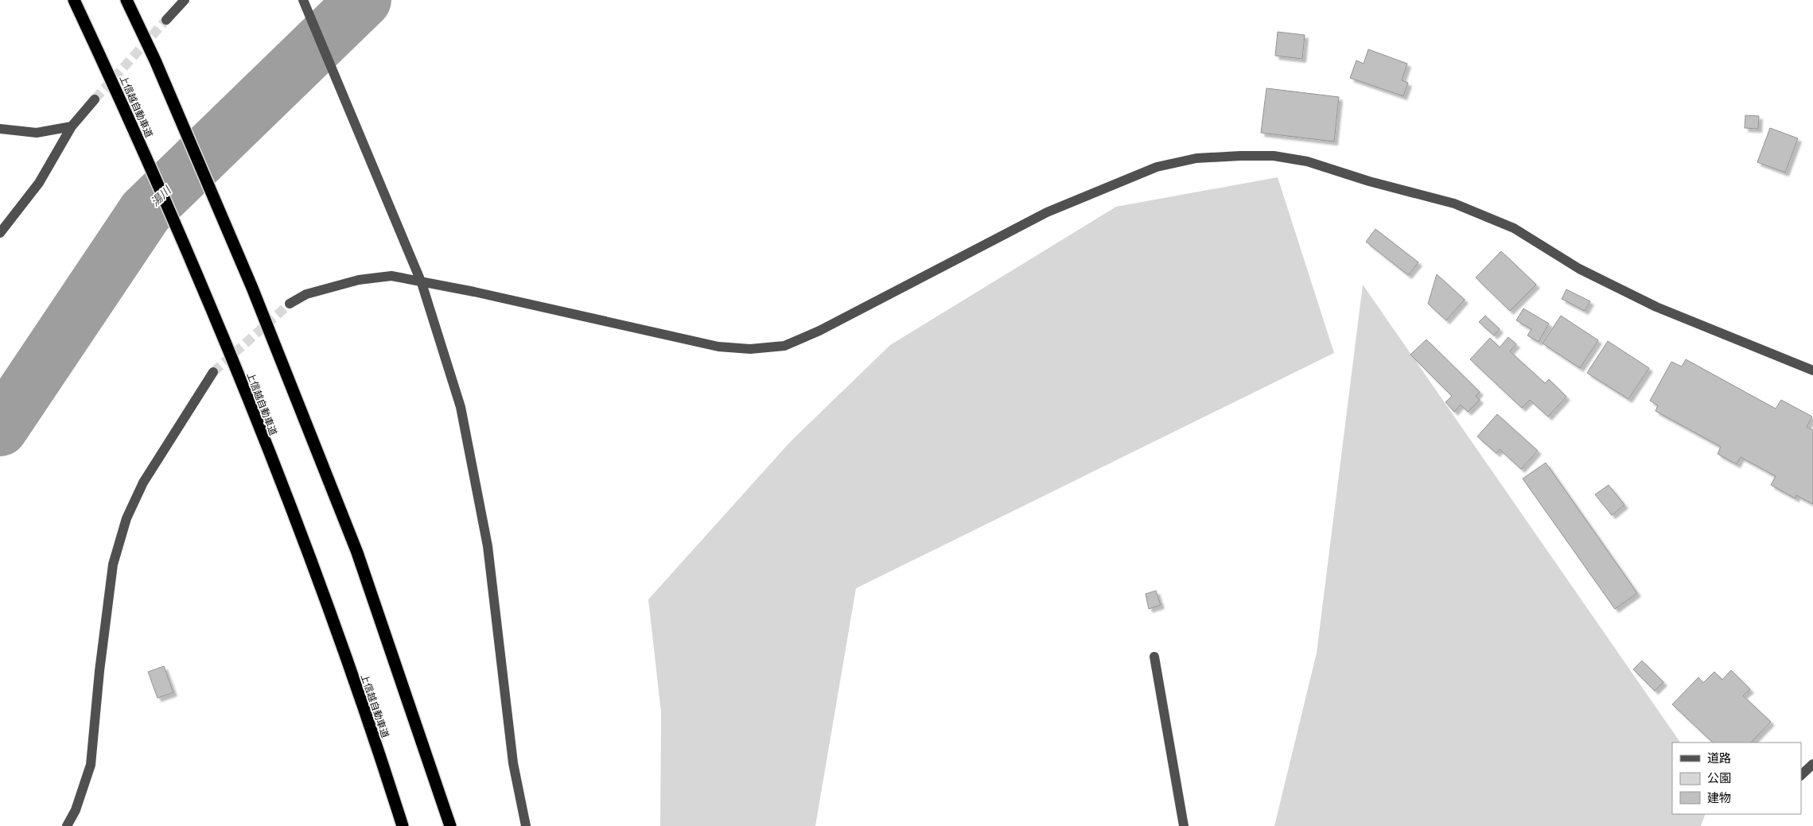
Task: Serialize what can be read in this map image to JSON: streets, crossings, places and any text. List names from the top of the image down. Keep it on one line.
{"streets":{"highway":["上信越自動車道"]},"water":["湯川"],"legend":["道路","公園","建物"]}
